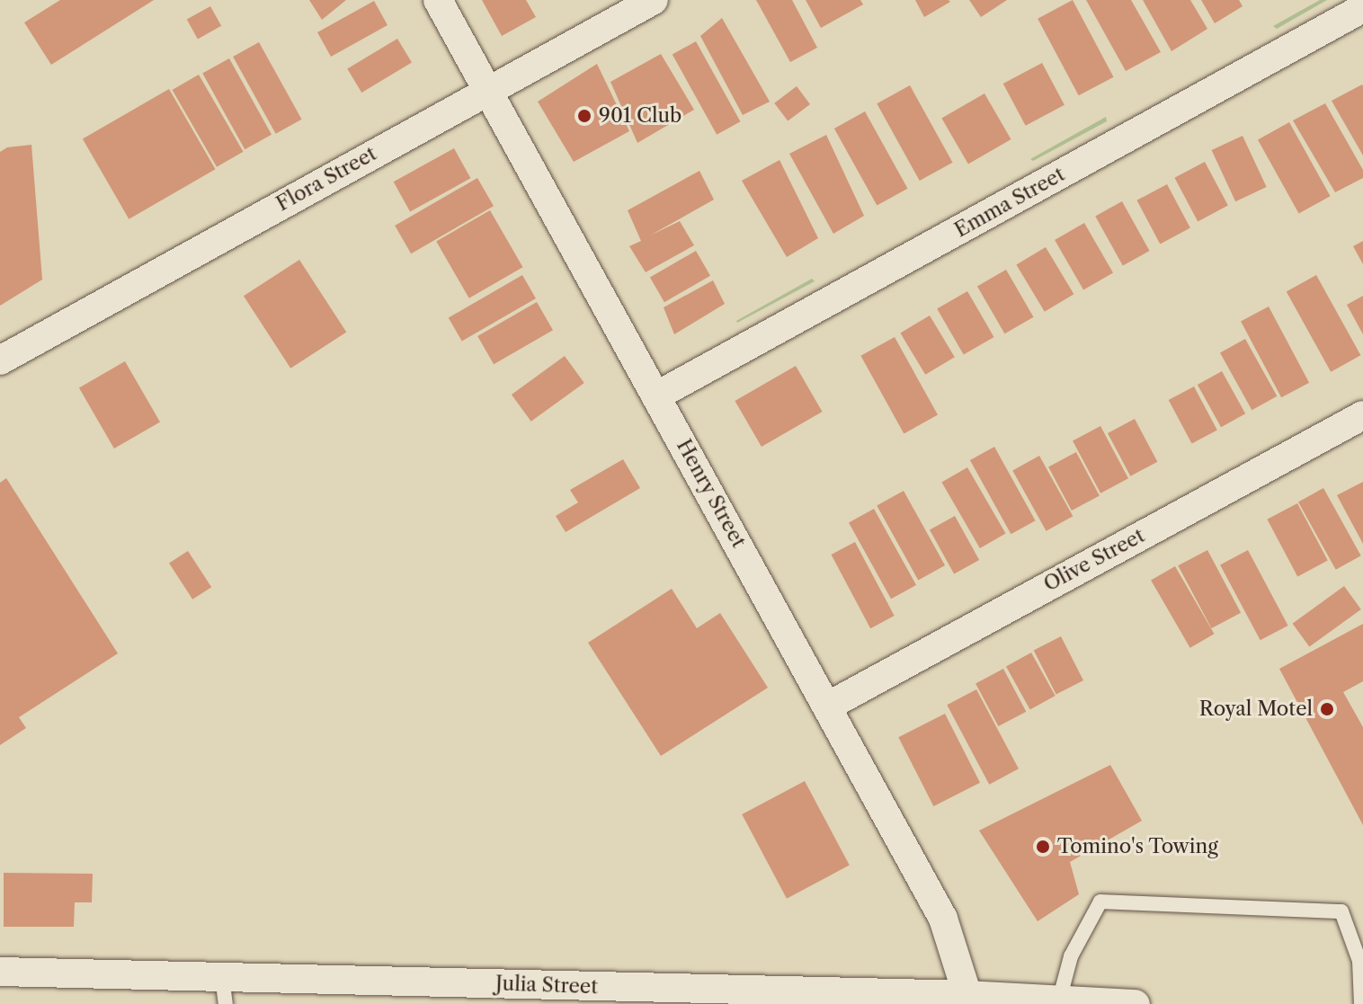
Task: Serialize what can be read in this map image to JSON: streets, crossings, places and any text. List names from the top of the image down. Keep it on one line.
{"streets":{"street":["Flora Street","Emma Street","Henry Street","Olive Street","Julia Street"]},"crossings":[["Flora Street","Henry Street"],["Emma Street","Henry Street"],["Henry Street","Olive Street"],["Henry Street","Julia Street"]],"places":["901 Club","Royal Motel","Tomino's Towing"]}
